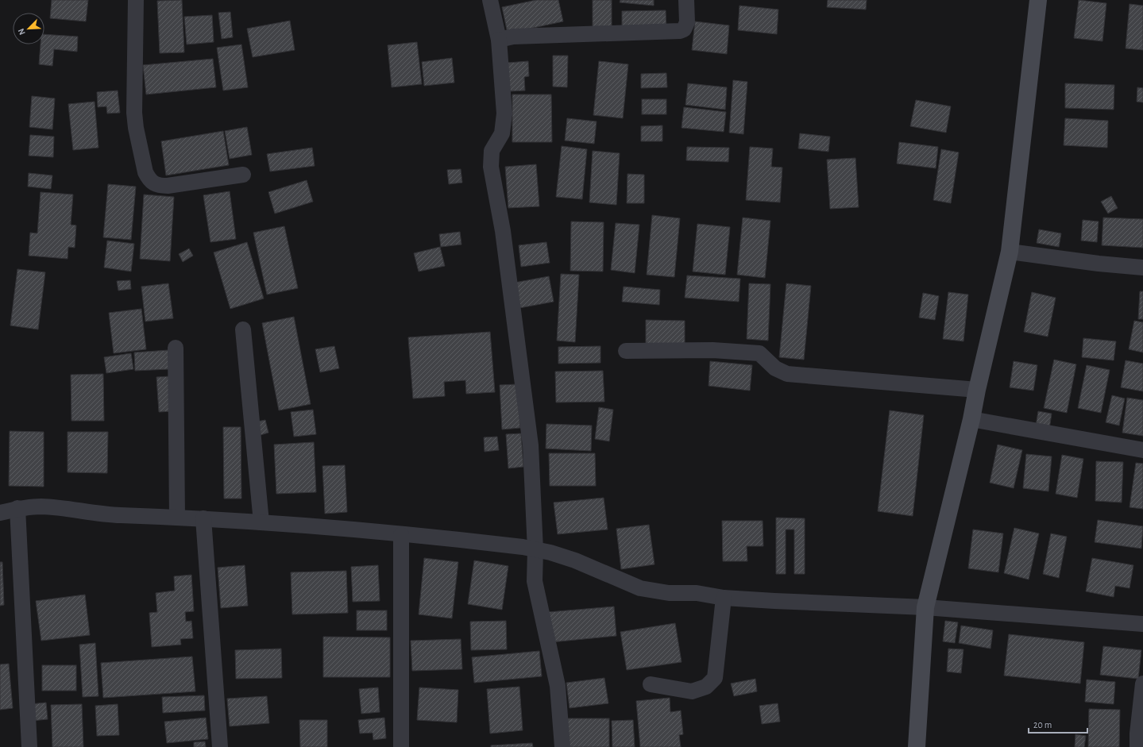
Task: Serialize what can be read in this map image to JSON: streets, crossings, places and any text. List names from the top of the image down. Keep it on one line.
{"scale_bar":"20 m","north":"bottom left"}
